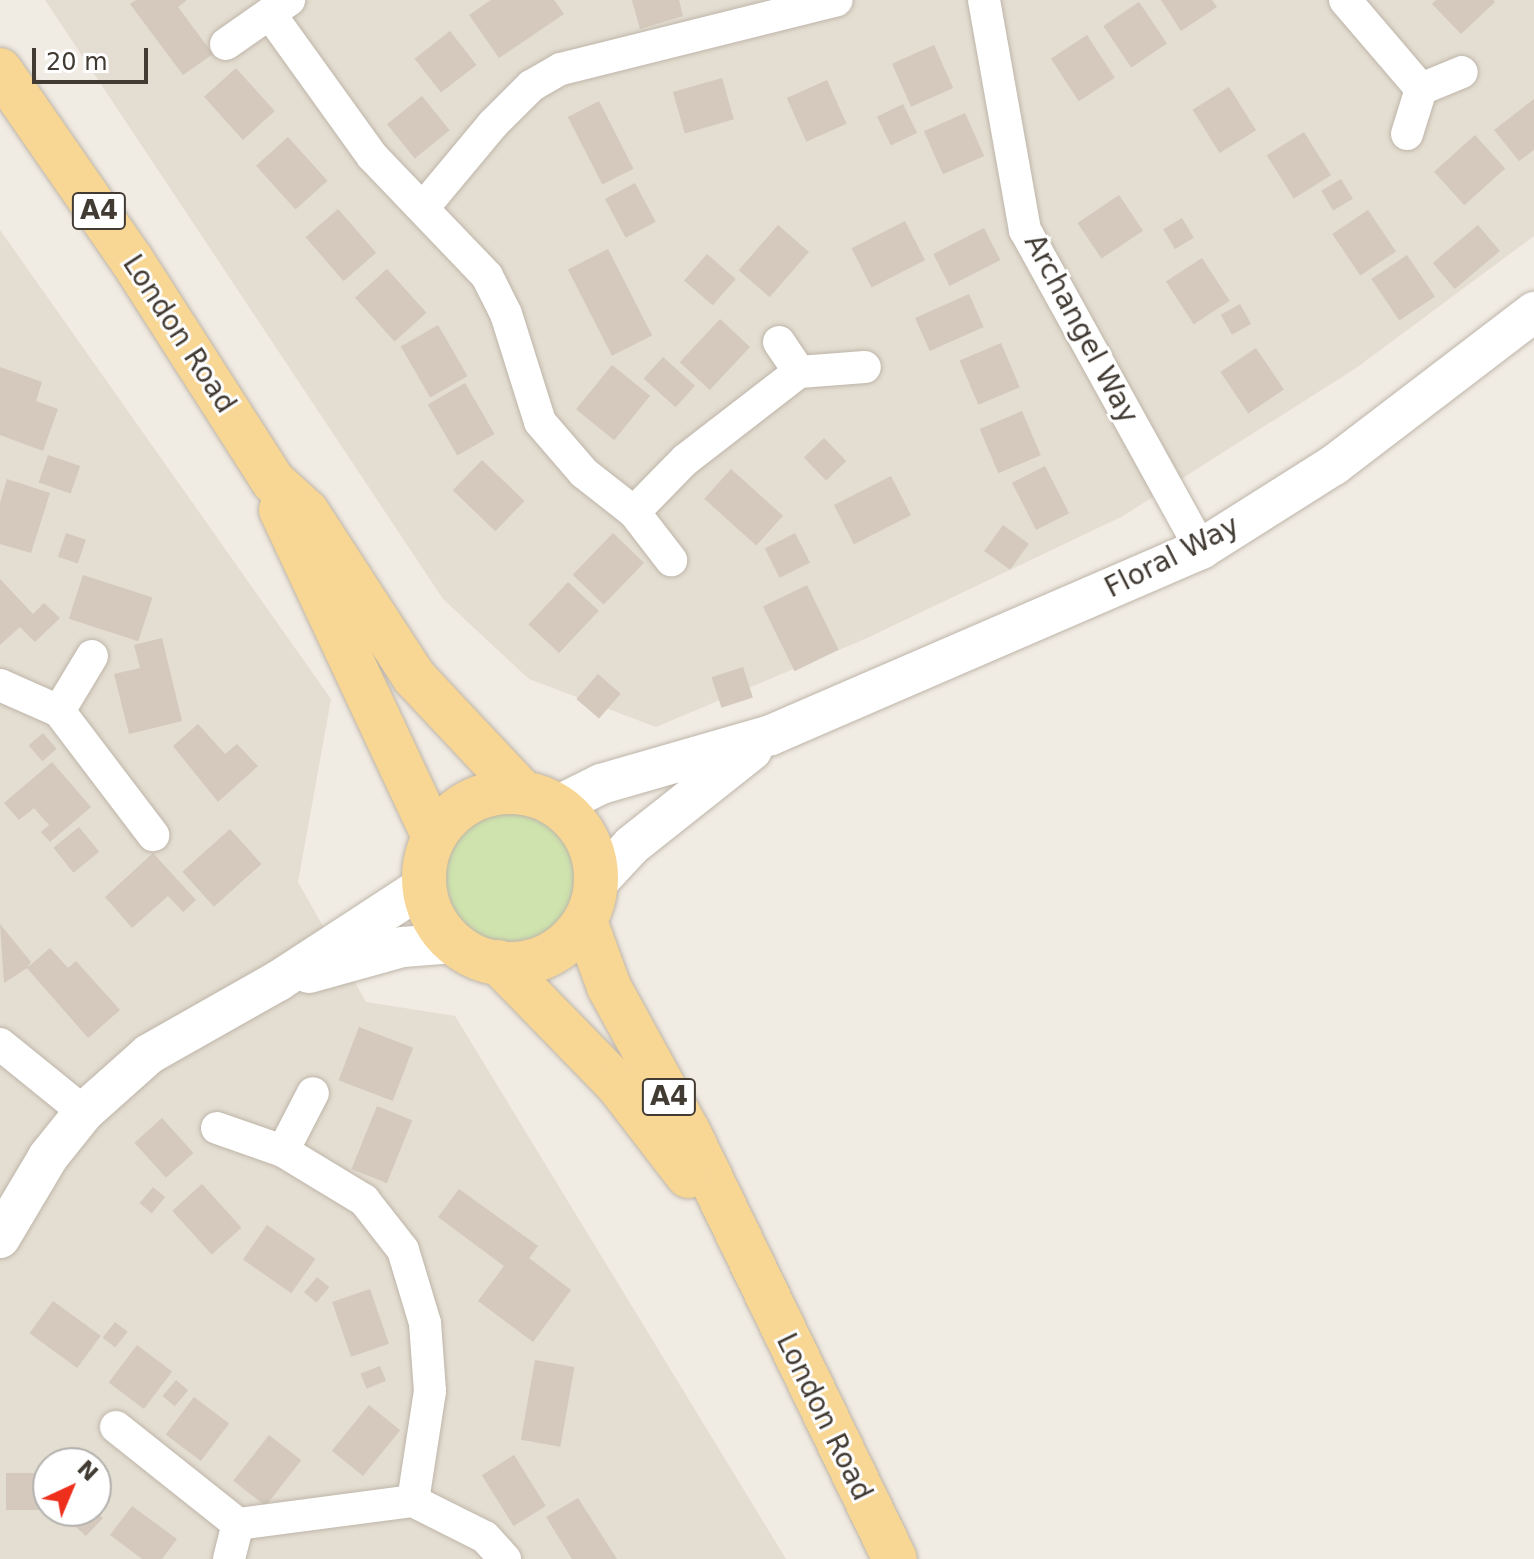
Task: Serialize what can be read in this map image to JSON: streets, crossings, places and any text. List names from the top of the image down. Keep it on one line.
{"streets":{"main road":["A4","London Road"],"street":["Archangel Way","Floral Way"]},"crossings":[["A4","London Road"],["A4","Floral Way"],["Archangel Way","Floral Way"],["London Road","Floral Way"]],"scale_bar":"20 m","north":"top right"}
